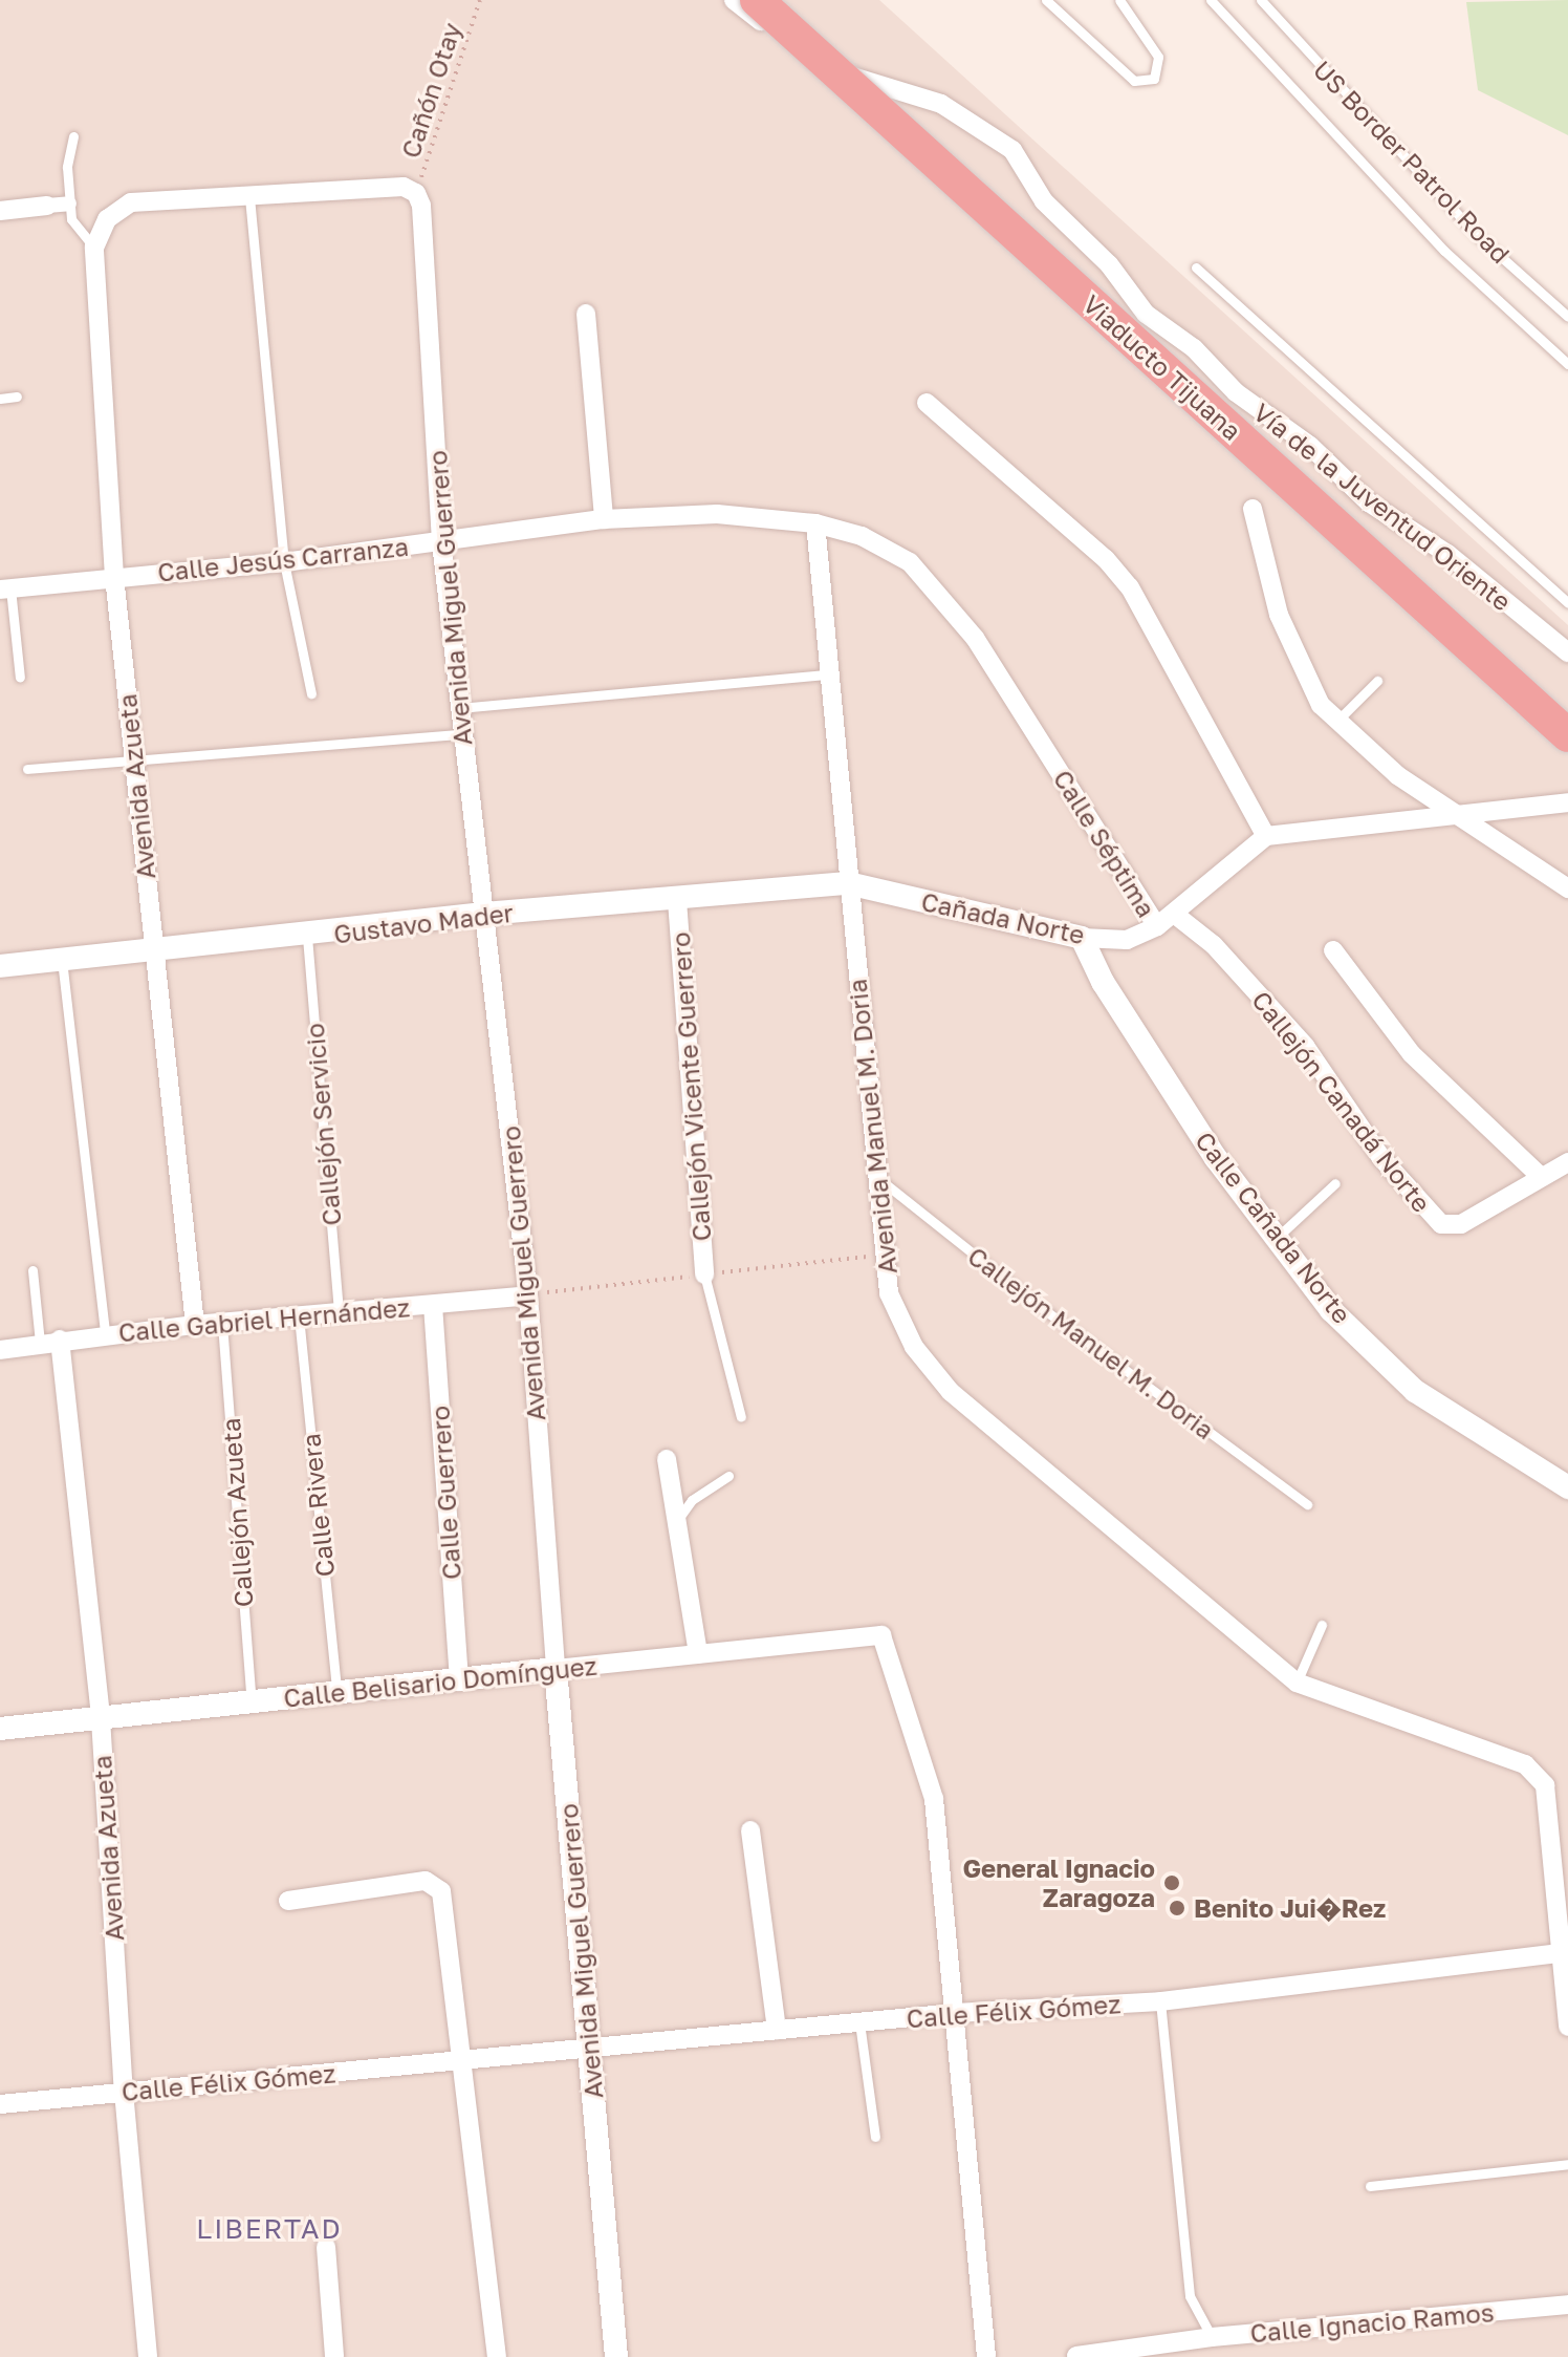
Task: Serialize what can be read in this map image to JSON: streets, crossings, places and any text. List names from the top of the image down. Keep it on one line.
{"streets":{"highway":["Viaducto Tijuana"],"street":["Vía de la Juventud Oriente","Calle Jesús Carranza","Avenida Miguel Guerrero","Avenida Azueta","Calle Séptima","Cañada Norte","Gustavo Mader","Callejón Vicente Guerrero","Callejón Canadá Norte","Avenida Manuel M. Doria","Calle Cañada Norte","Calle Gabriel Hernández","Calle Guerrero","Calle Belisario Domínguez","Calle Félix Gómez","Calle Ignacio Ramos"],"lane":["US Border Patrol Road","Callejón Servicio","Callejón Manuel M. Doria","Calle Rivera","Callejón Azueta"],"path":["Cañón Otay"]},"crossings":[["Cañón Otay","Avenida Miguel Guerrero"],["Calle Jesús Carranza","Avenida Miguel Guerrero"],["Calle Jesús Carranza","Avenida Azueta"],["Calle Jesús Carranza","Calle Séptima"],["Calle Jesús Carranza","Avenida Manuel M. Doria"],["Avenida Miguel Guerrero","Gustavo Mader"],["Avenida Miguel Guerrero","Calle Gabriel Hernández"],["Avenida Miguel Guerrero","Calle Belisario Domínguez"],["Avenida Miguel Guerrero","Calle Félix Gómez"],["Avenida Azueta","Gustavo Mader"],["Avenida Azueta","Calle Gabriel Hernández"],["Avenida Azueta","Calle Belisario Domínguez"],["Avenida Azueta","Calle Félix Gómez"],["Calle Séptima","Cañada Norte"],["Calle Séptima","Callejón Canadá Norte"],["Calle Séptima","Avenida Manuel M. Doria"],["Cañada Norte","Gustavo Mader"],["Cañada Norte","Avenida Manuel M. Doria"],["Cañada Norte","Calle Cañada Norte"],["Gustavo Mader","Callejón Vicente Guerrero"],["Gustavo Mader","Callejón Servicio"],["Gustavo Mader","Avenida Manuel M. Doria"],["Callejón Servicio","Calle Gabriel Hernández"],["Avenida Manuel M. Doria","Callejón Manuel M. Doria"],["Avenida Manuel M. Doria","Calle Félix Gómez"],["Calle Gabriel Hernández","Calle Guerrero"],["Calle Gabriel Hernández","Calle Rivera"],["Calle Gabriel Hernández","Callejón Azueta"],["Calle Guerrero","Calle Belisario Domínguez"],["Calle Rivera","Calle Belisario Domínguez"],["Callejón Azueta","Calle Belisario Domínguez"],["Calle Belisario Domínguez","Calle Félix Gómez"]],"districts":["LIBERTAD"],"places":["General Ignacio Zaragoza","Benito Jui�Rez"]}
